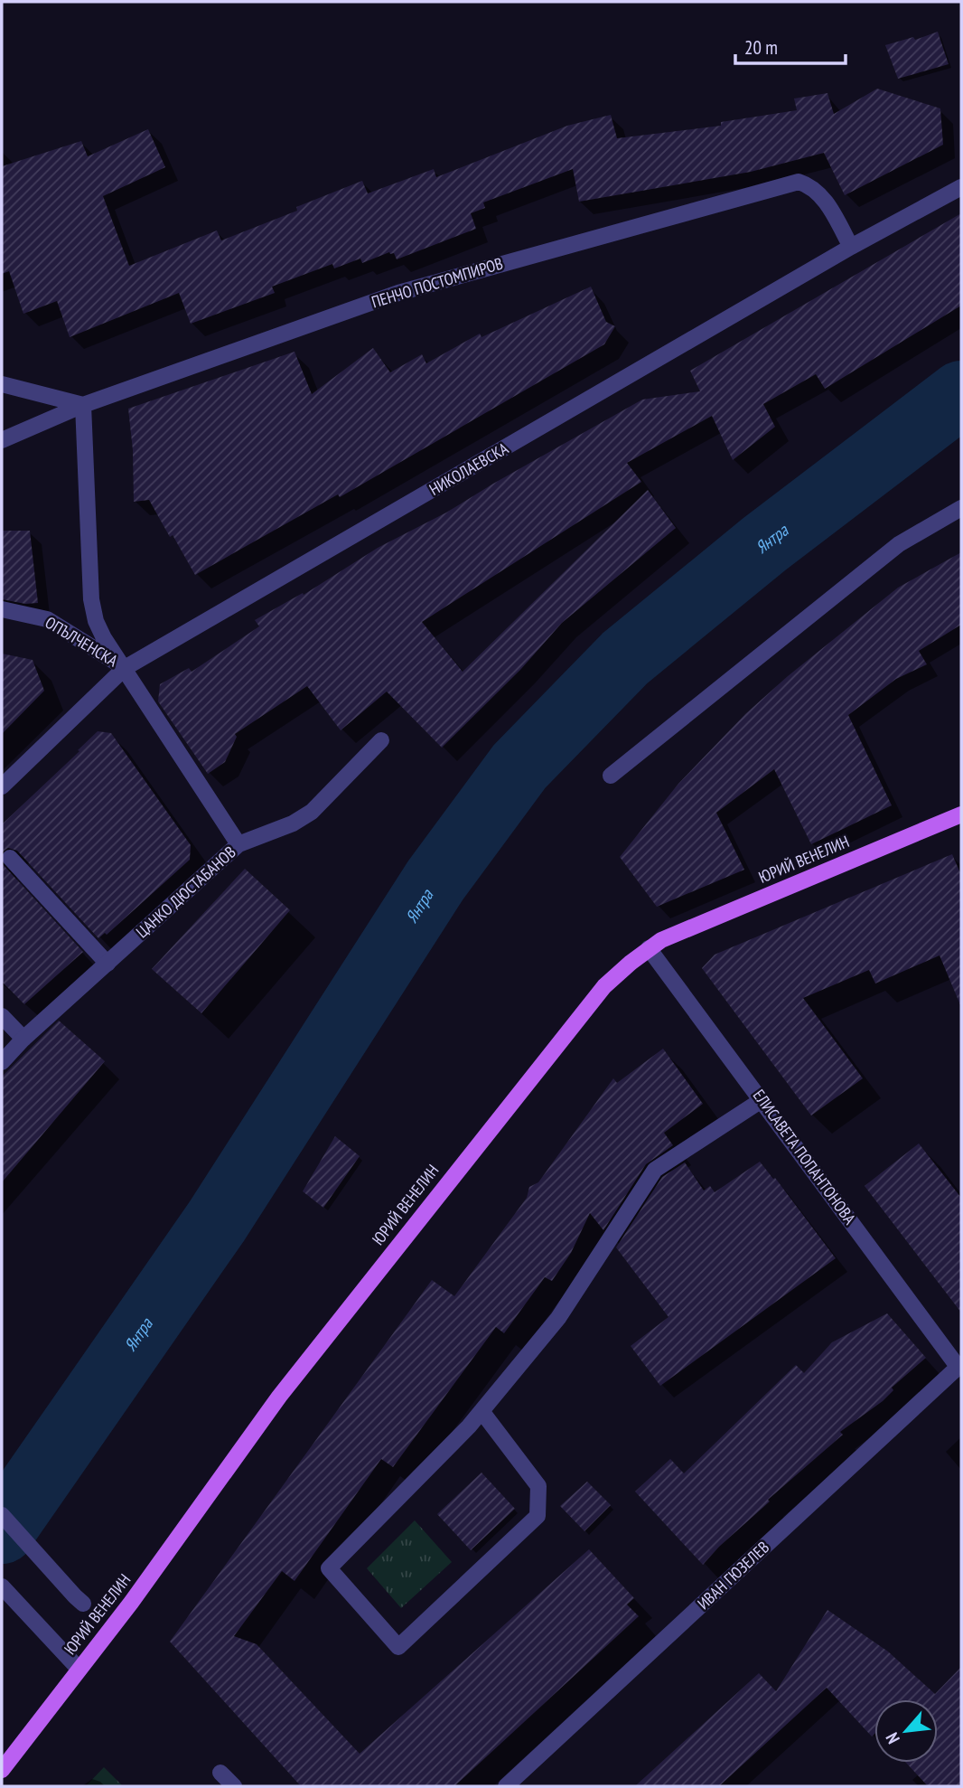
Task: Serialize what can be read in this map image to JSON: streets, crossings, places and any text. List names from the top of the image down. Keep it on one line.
{"streets":{"main road":["ЮРИЙ ВЕНЕЛИН"],"street":["ПЕНЧО ПОСТОМПИРОВ","НИКОЛАЕВСКА","ОПЪЛЧЕНСКА","ЦАНКО ДЮСТАБАНОВ","ЕЛИСАВЕТА ПОПАНТОНОВА","ИВАН ГЮЗЕЛЕВ"]},"crossings":[["ПЕНЧО ПОСТОМПИРОВ","НИКОЛАЕВСКА"],["НИКОЛАЕВСКА","ОПЪЛЧЕНСКА"],["ЮРИЙ ВЕНЕЛИН","ЕЛИСАВЕТА ПОПАНТОНОВА"],["ЕЛИСАВЕТА ПОПАНТОНОВА","ИВАН ГЮЗЕЛЕВ"]],"water":["Янтра"],"scale_bar":"20 m","north":"bottom left"}
